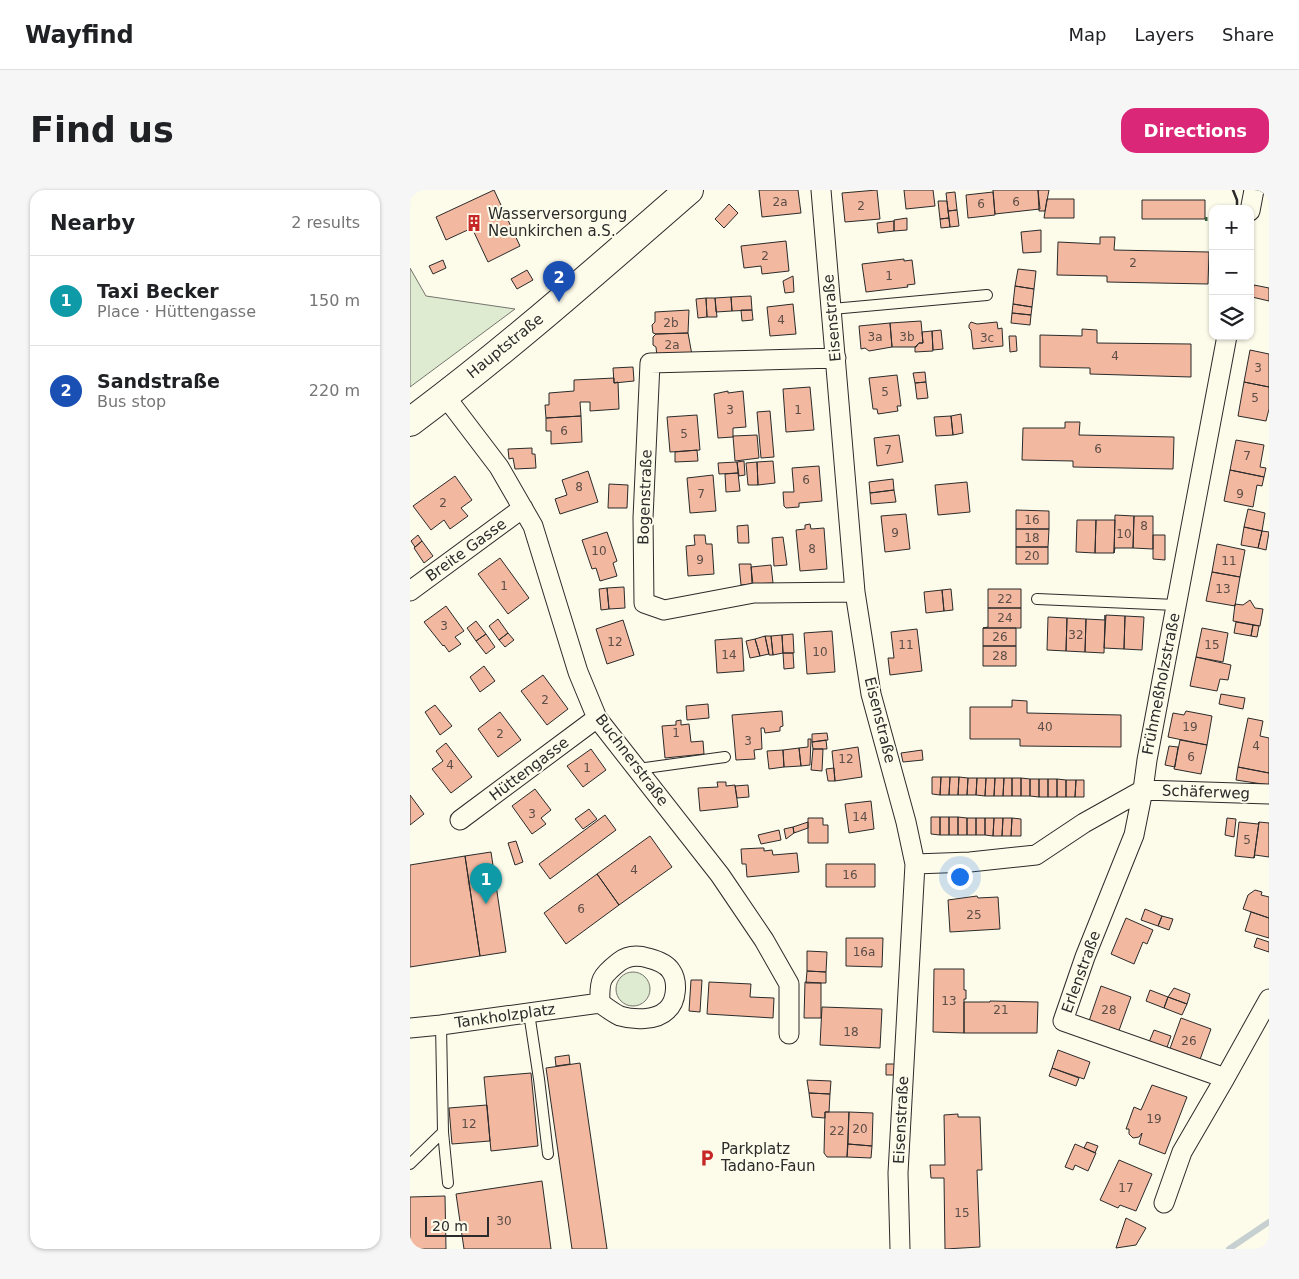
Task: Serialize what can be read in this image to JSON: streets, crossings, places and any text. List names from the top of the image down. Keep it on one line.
{"streets":{"main road":["Hauptstraße"],"street":["Eisenstraße","Bogenstraße","Breite Gasse","Frühmeßholzstraße","Buchnerstraße","Hüttengasse","Schäferweg","Erlenstraße","Tankholzplatz"]},"crossings":[["Eisenstraße","Bogenstraße"],["Hauptstraße","Buchnerstraße"],["Breite Gasse","Buchnerstraße"],["Frühmeßholzstraße","Schäferweg"],["Frühmeßholzstraße","Erlenstraße"],["Buchnerstraße","Hüttengasse"],["Schäferweg","Erlenstraße"]],"places":{"building":["Wasserversorgung Neunkirchen a.S."],"parking":["Parkplatz Tadano-Faun"]},"house_numbers":["2a","6","6","2","2","2","1","4","2b","3a","3b","3c","2a","4","3","5","5","3","1","6","5","6","7","7","6","8","7","9","2","16","8","9","10","18","8","10","20","9","11","1","13","22","24","3","32","26","12","11","15","10","14","28","2","40","19","1","2","3","4","6","12","4","1","3","14","5","4","16","6","25","16a","13","21","28","18","26","19","12","20","22","17","15","30"],"scale_bar":"20 m","page":{"header":"Wayfind","nav":["Map","Layers","Share"],"buttons":"Directions","title":"Find us","heading":["Nearby","2 results"],"map_buttons":["+","−"],"list":[{"mark":"1","name":"Taxi Becker","note":"Place · Hüttengasse","value":"150 m"},{"mark":"2","name":"Sandstraße","note":"Bus stop","value":"220 m"}],"pins":["2","1"],"scale":"20 m"}}
